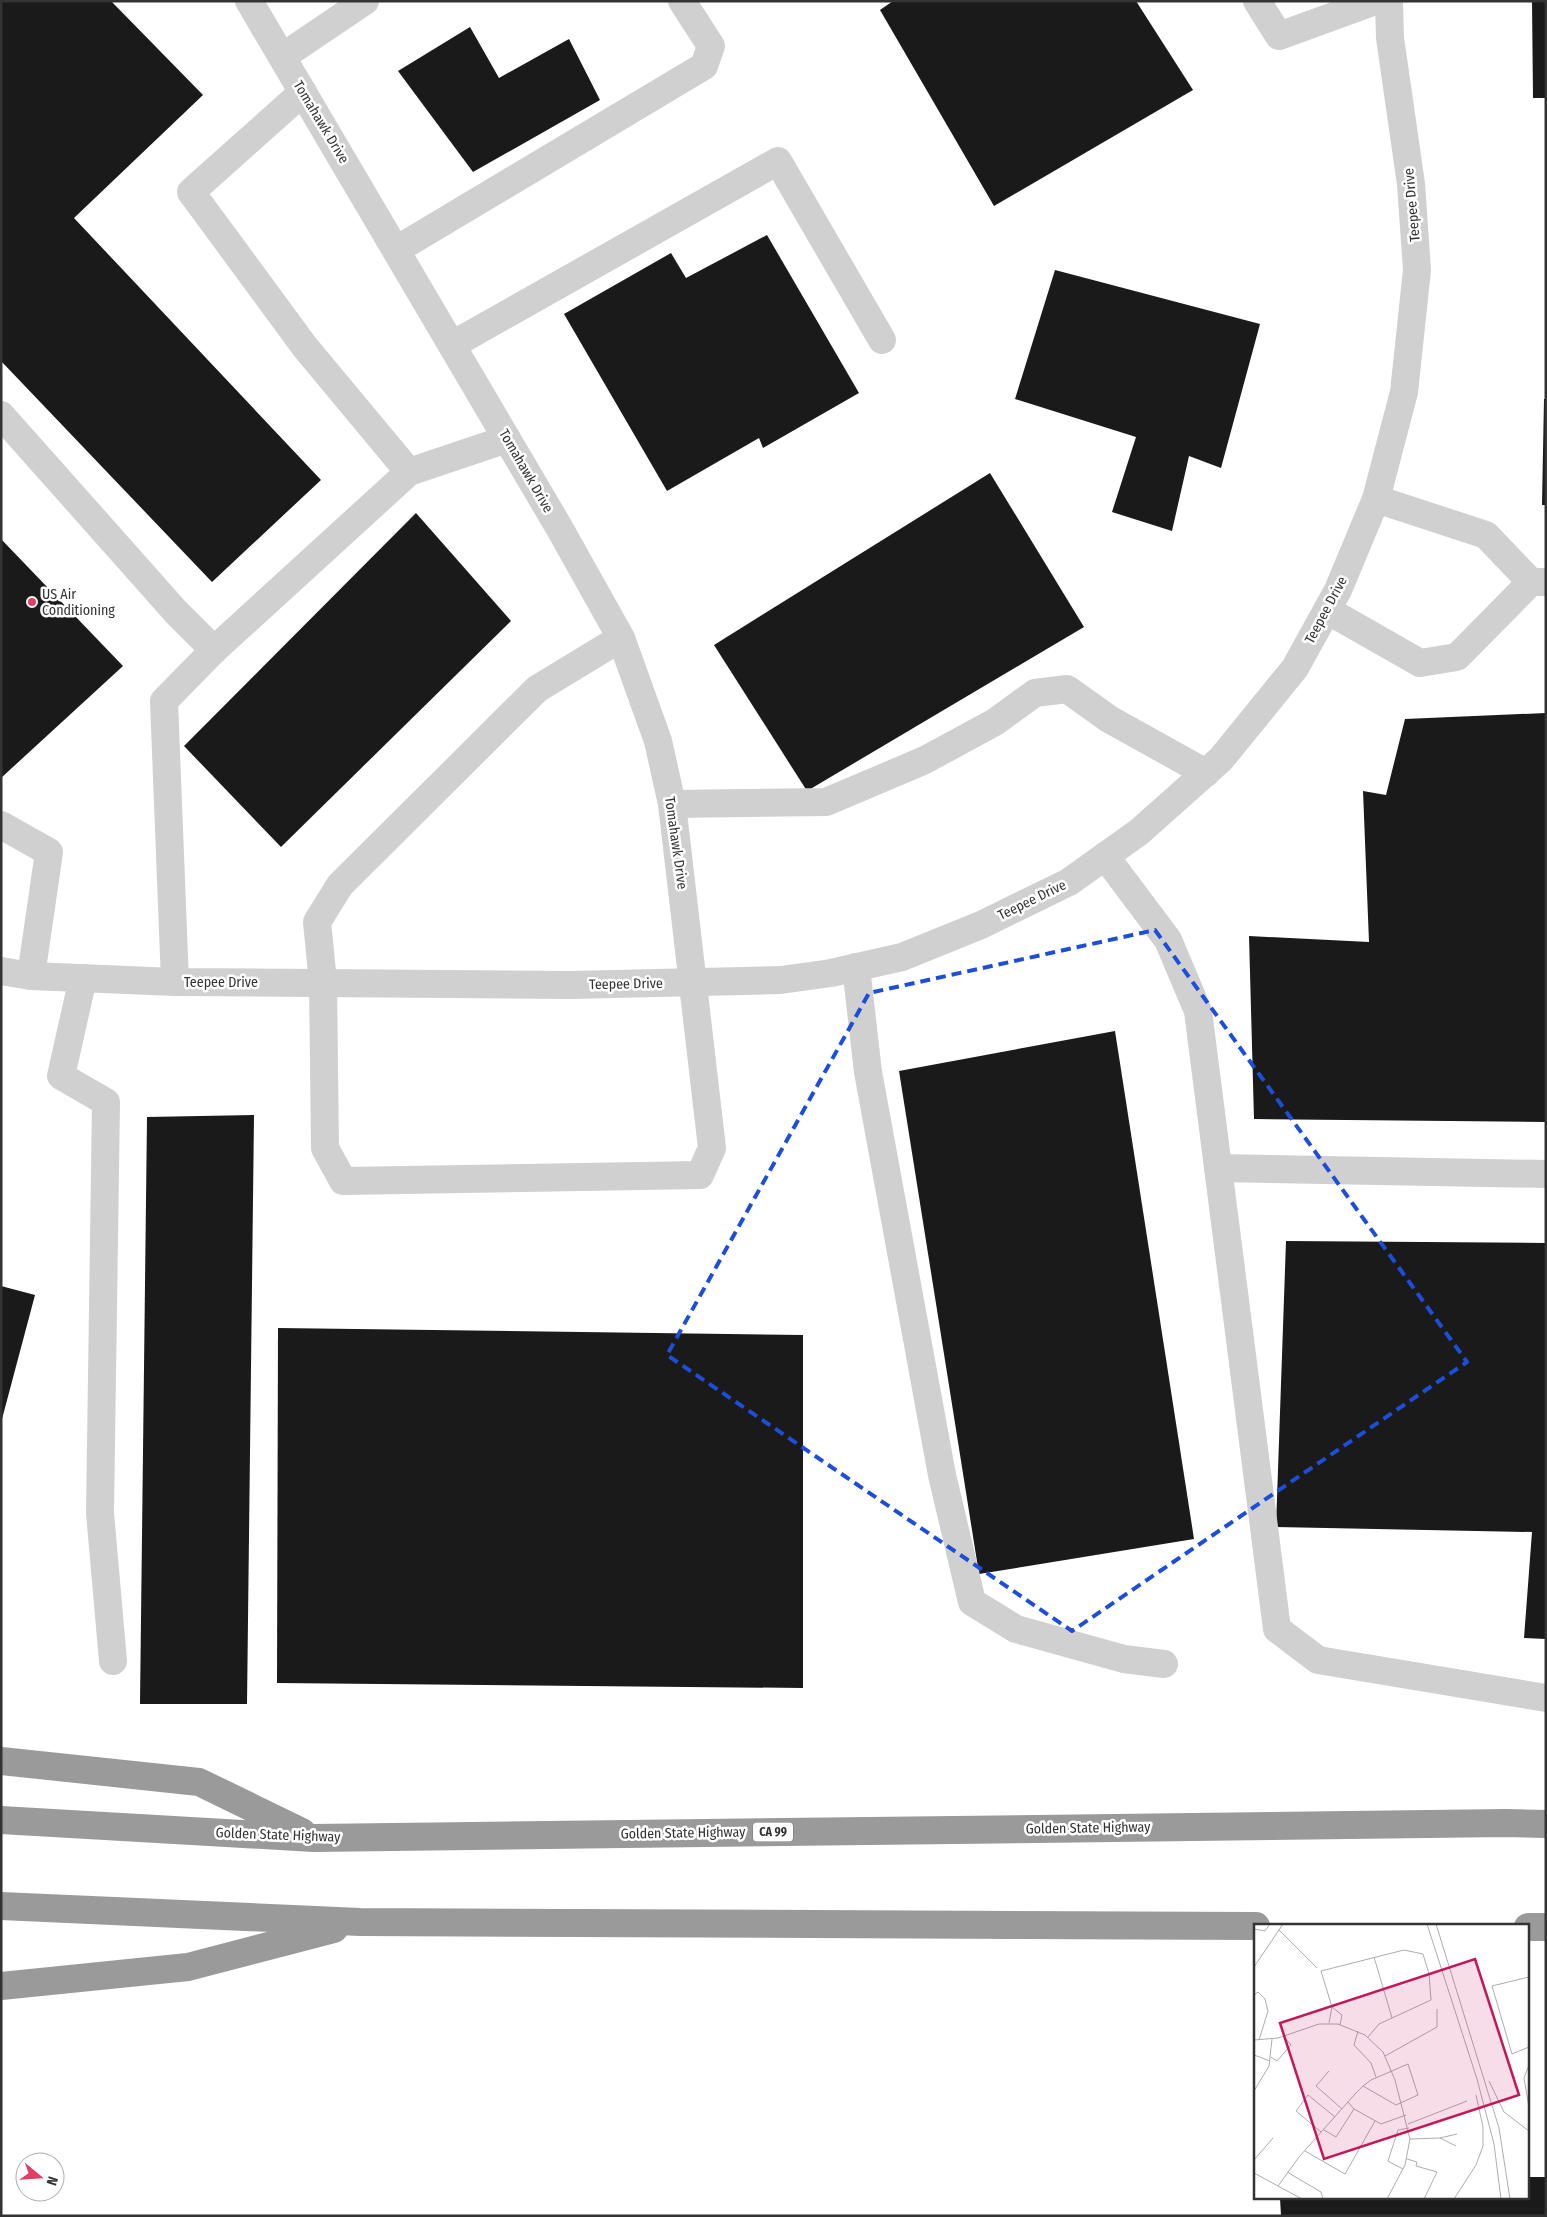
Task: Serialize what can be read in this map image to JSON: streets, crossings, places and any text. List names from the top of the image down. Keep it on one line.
{"streets":{"highway":["Golden State Highway","CA 99"],"street":["Tomahawk Drive","Teepee Drive"]},"crossings":[["Tomahawk Drive","Teepee Drive"]],"places":["US Air Conditioning"],"north":"right"}
